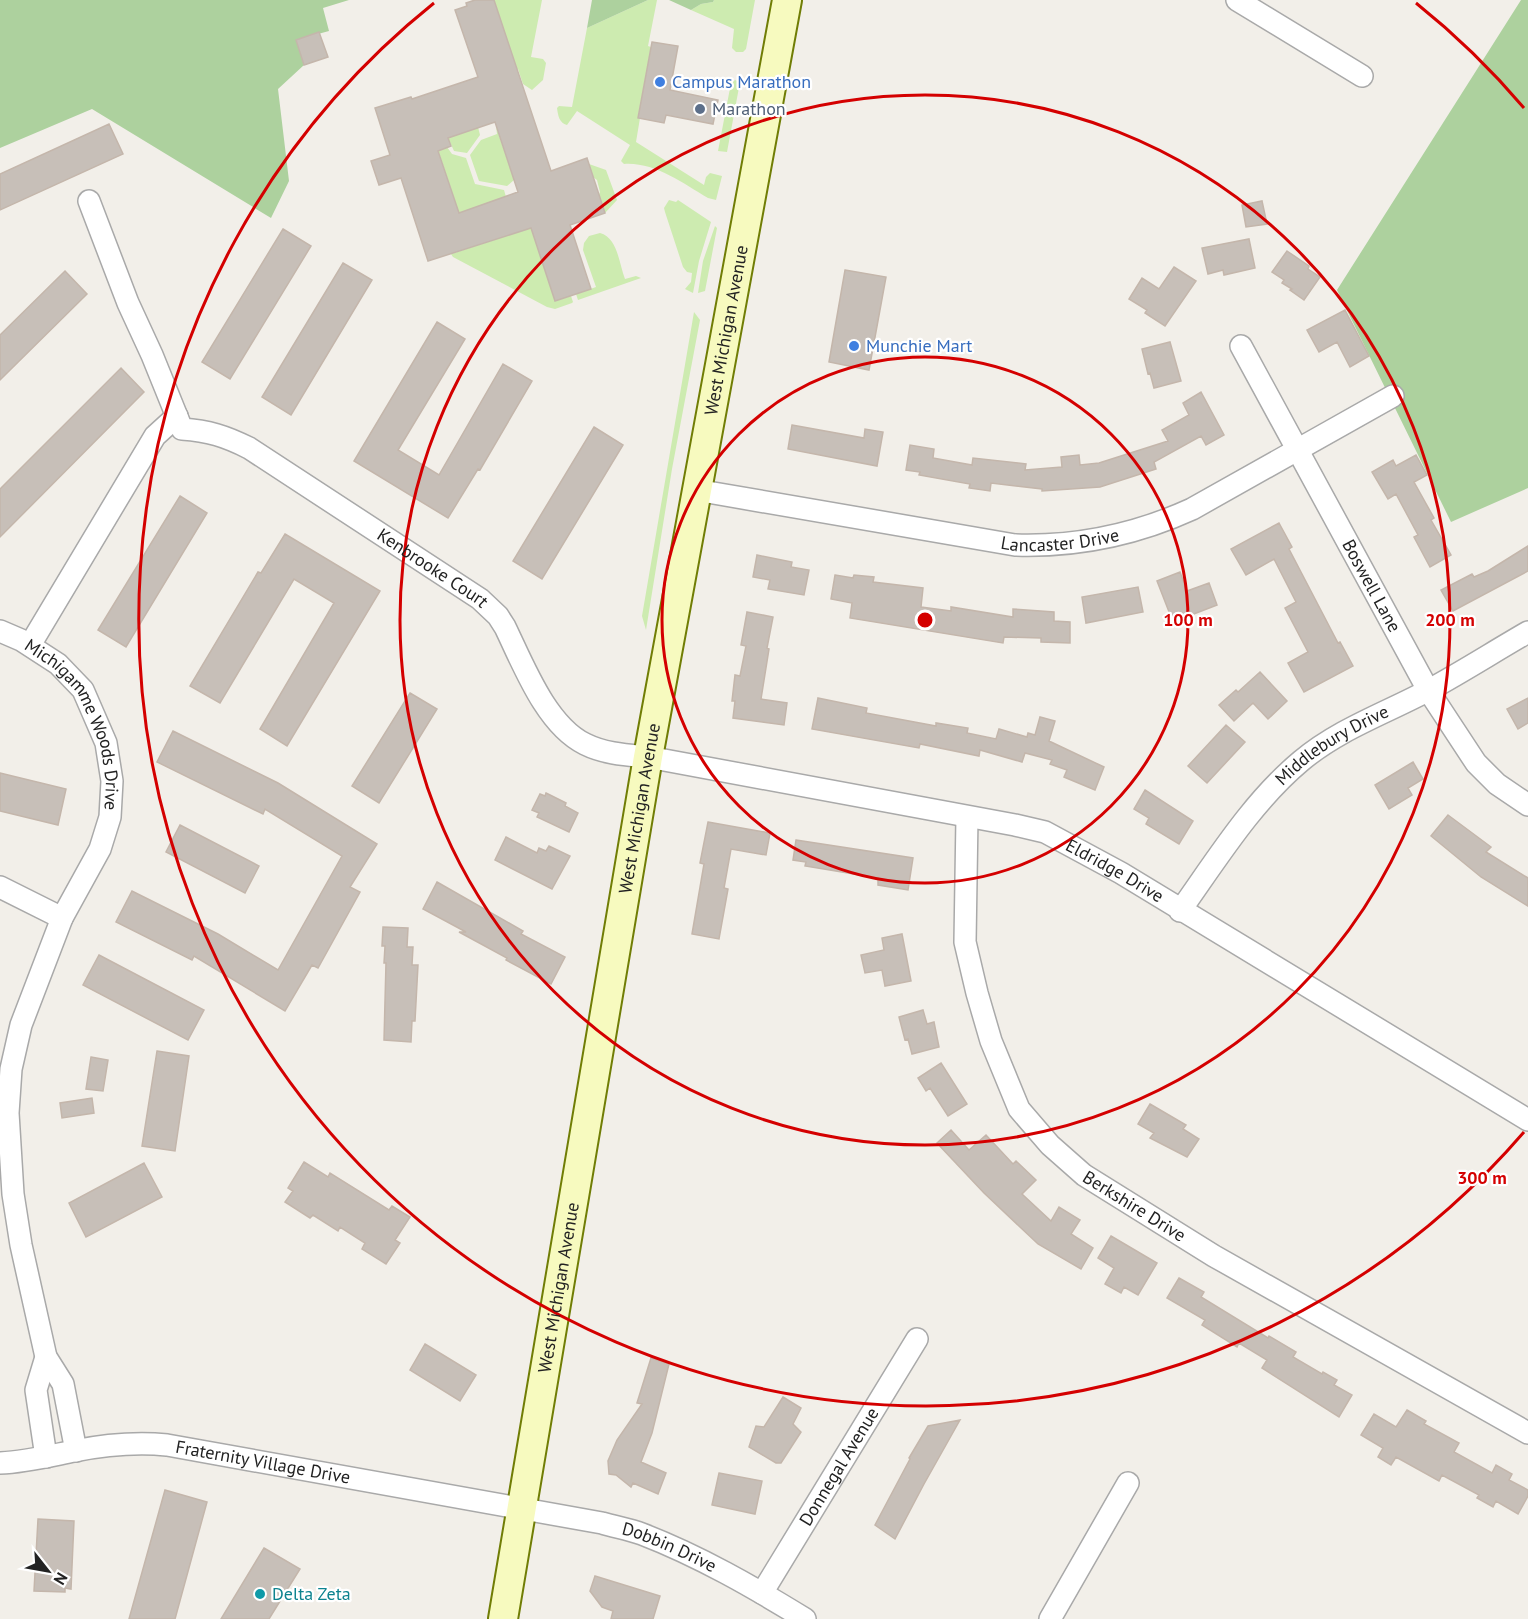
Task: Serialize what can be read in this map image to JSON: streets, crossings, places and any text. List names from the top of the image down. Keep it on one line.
{"streets":{"street":["West Michigan Avenue","Lancaster Drive","Kenbrooke Court","Boswell Lane","Michigamme Woods Drive","Middlebury Drive","Eldridge Drive","Berkshire Drive","Fraternity Village Drive","Donnegal Avenue","Dobbin Drive"]},"crossings":[["West Michigan Avenue","Lancaster Drive"],["West Michigan Avenue","Kenbrooke Court"],["West Michigan Avenue","Eldridge Drive"],["West Michigan Avenue","Fraternity Village Drive"],["West Michigan Avenue","Dobbin Drive"],["Lancaster Drive","Boswell Lane"],["Kenbrooke Court","Eldridge Drive"],["Boswell Lane","Middlebury Drive"],["Michigamme Woods Drive","Fraternity Village Drive"],["Middlebury Drive","Eldridge Drive"],["Eldridge Drive","Berkshire Drive"],["Fraternity Village Drive","Dobbin Drive"],["Donnegal Avenue","Dobbin Drive"]],"places":["Campus Marathon","Marathon","Munchie Mart","Delta Zeta"],"north":"bottom right","rings":["100 m","200 m","300 m"]}
